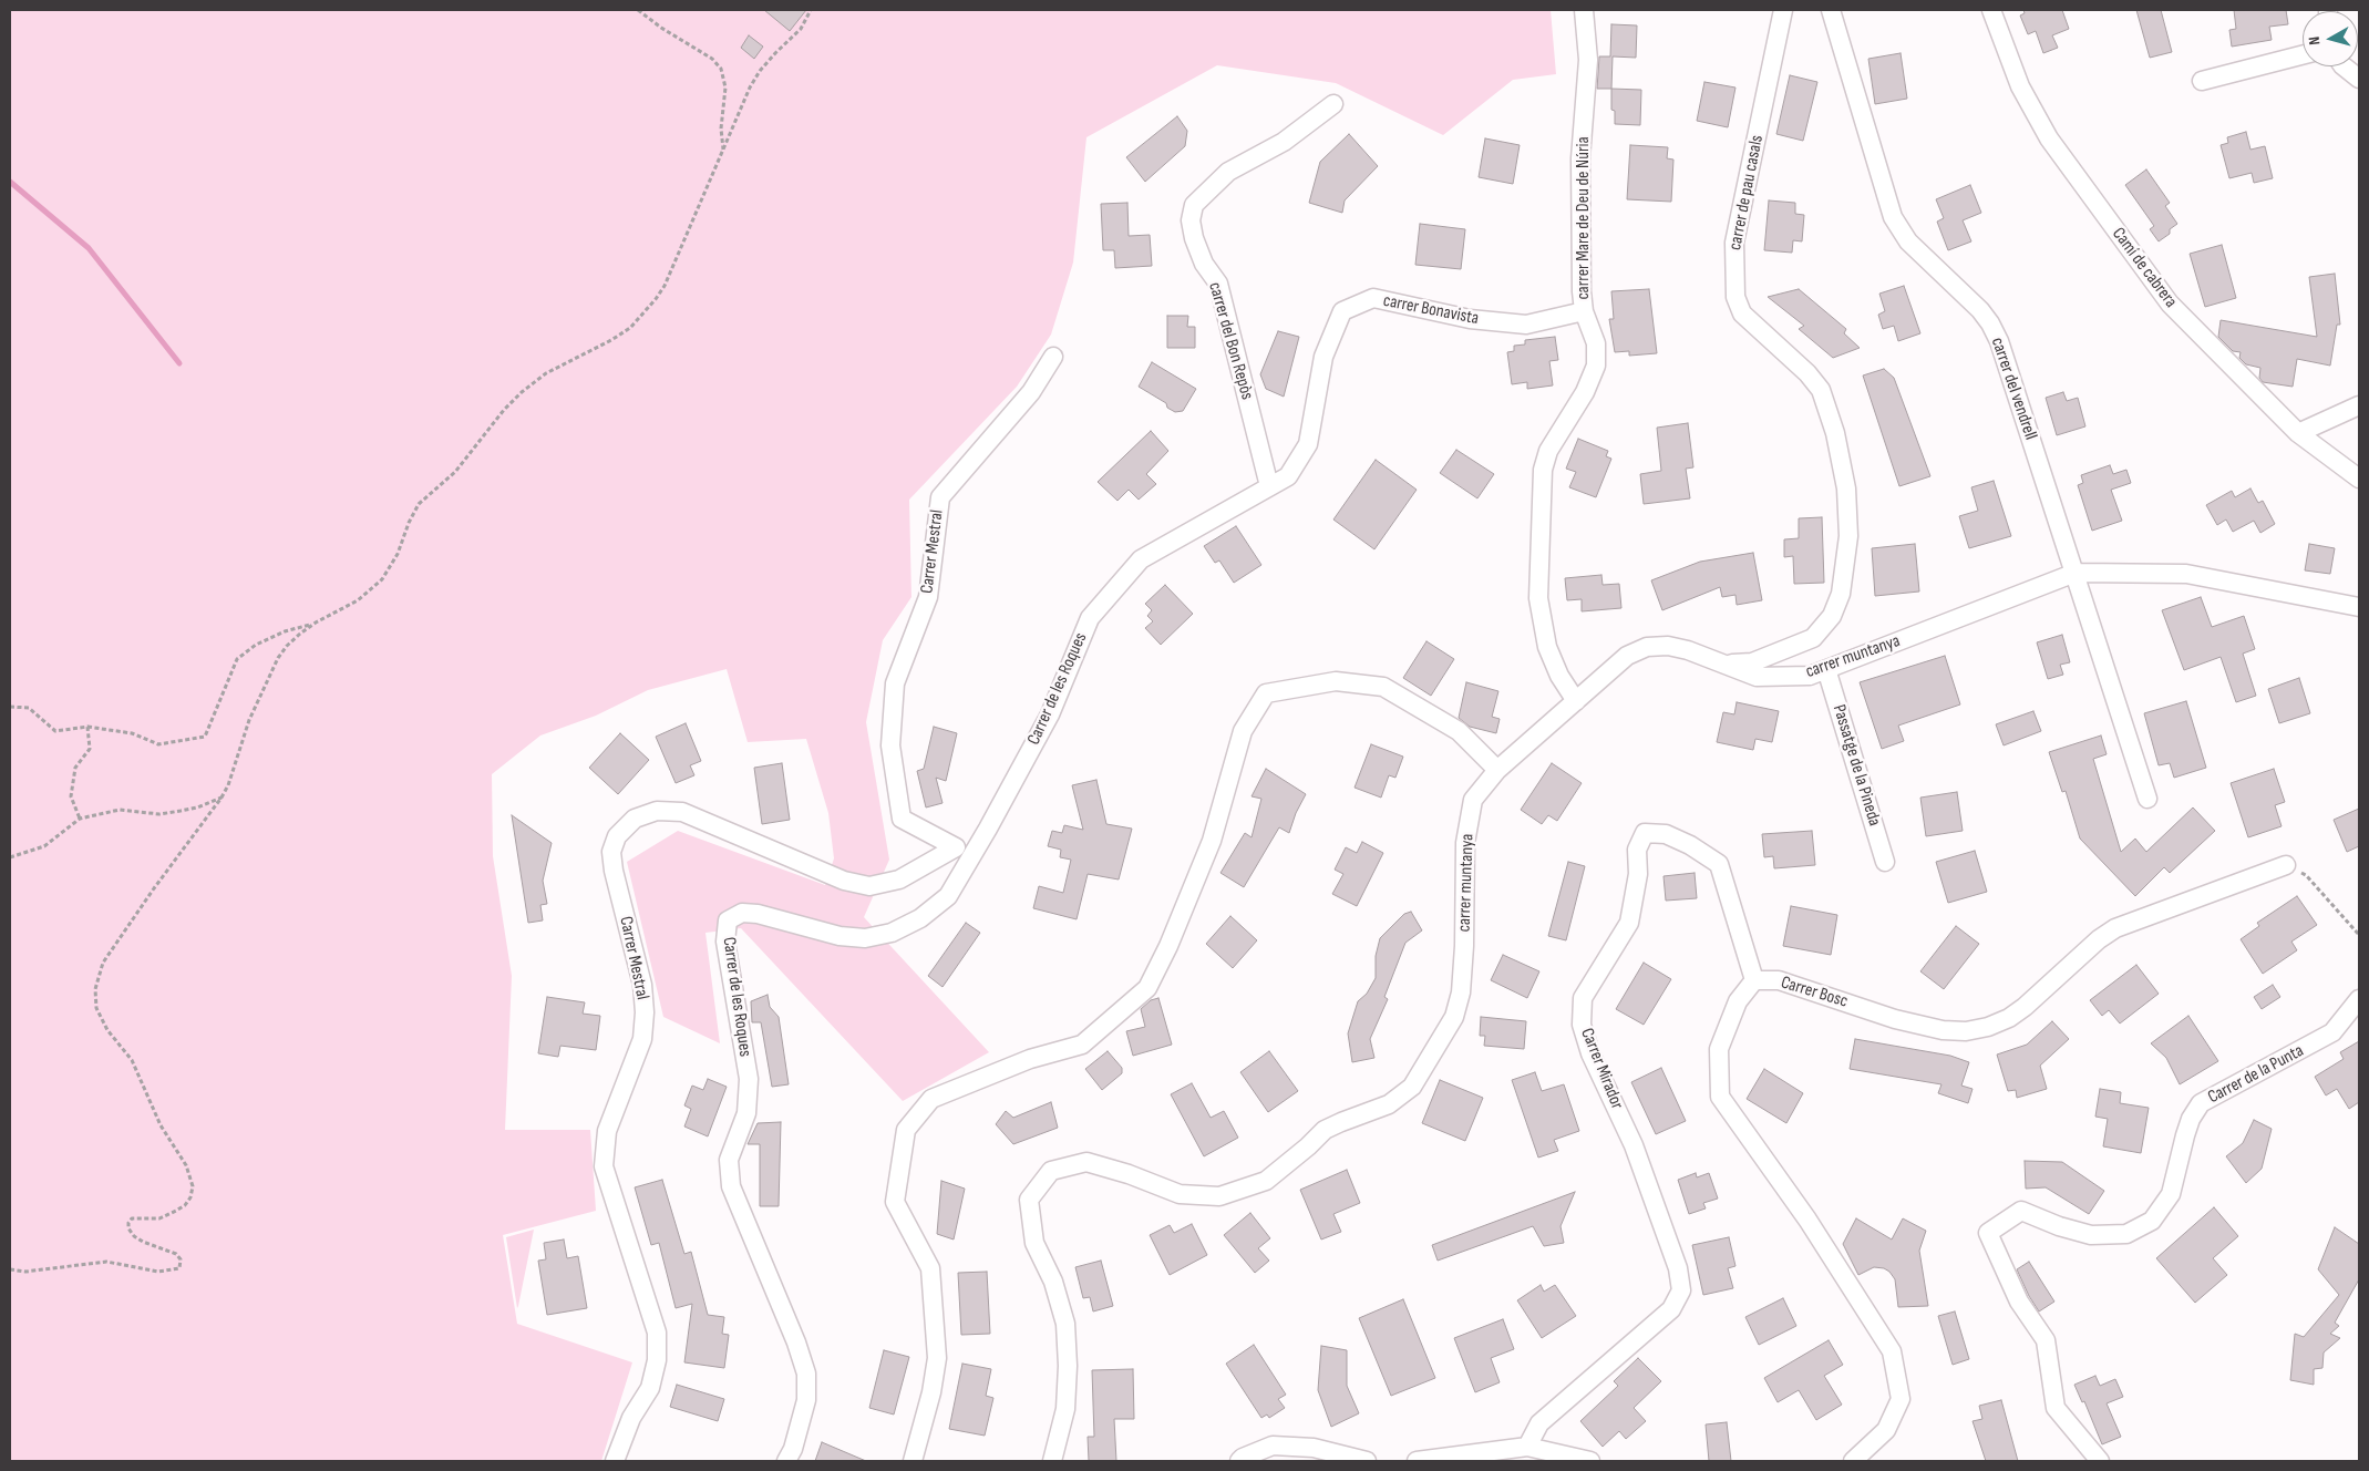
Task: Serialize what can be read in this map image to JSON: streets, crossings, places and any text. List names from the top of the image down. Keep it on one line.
{"streets":{"street":["carrer de pau casals","carrer Mare de Deu de Núria","Camí de cabrera","carrer Bonavista","carrer del Bon Repòs","carrer del vendrell","Carrer Mestral","carrer muntanya","Carrer de les Roques","Passatge de la Pineda","Carrer Bosc","Carrer Mirador","Carrer de la Punta"]},"crossings":[["carrer de pau casals","carrer muntanya"],["carrer Mare de Deu de Núria","carrer Bonavista"],["carrer Mare de Deu de Núria","carrer muntanya"],["carrer Bonavista","carrer del Bon Repòs"],["carrer Bonavista","Carrer de les Roques"],["carrer del Bon Repòs","Carrer de les Roques"],["carrer del vendrell","carrer muntanya"],["Carrer Mestral","Carrer de les Roques"],["carrer muntanya","Passatge de la Pineda"],["Carrer Bosc","Carrer Mirador"]],"north":"left"}
